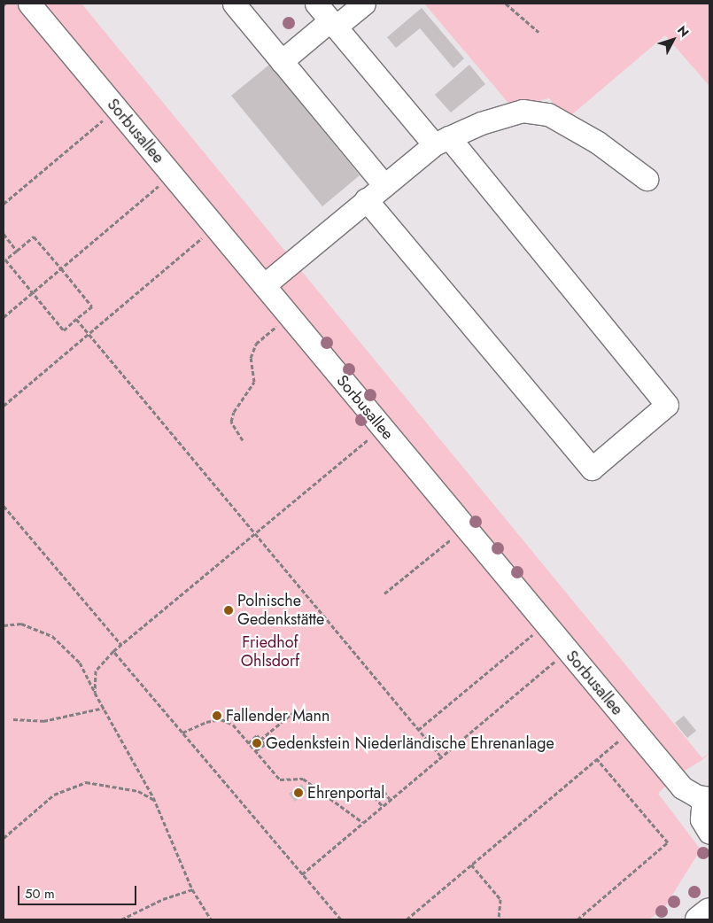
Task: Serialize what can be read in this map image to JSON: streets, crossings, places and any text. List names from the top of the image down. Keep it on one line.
{"streets":{"street":["Sorbusallee"]},"parks":["Friedhof Ohlsdorf"],"places":["Polnische Gedenkstätte","Fallender Mann","Gedenkstein Niederländische Ehrenanlage","Ehrenportal"],"scale_bar":"50 m","north":"top right"}
